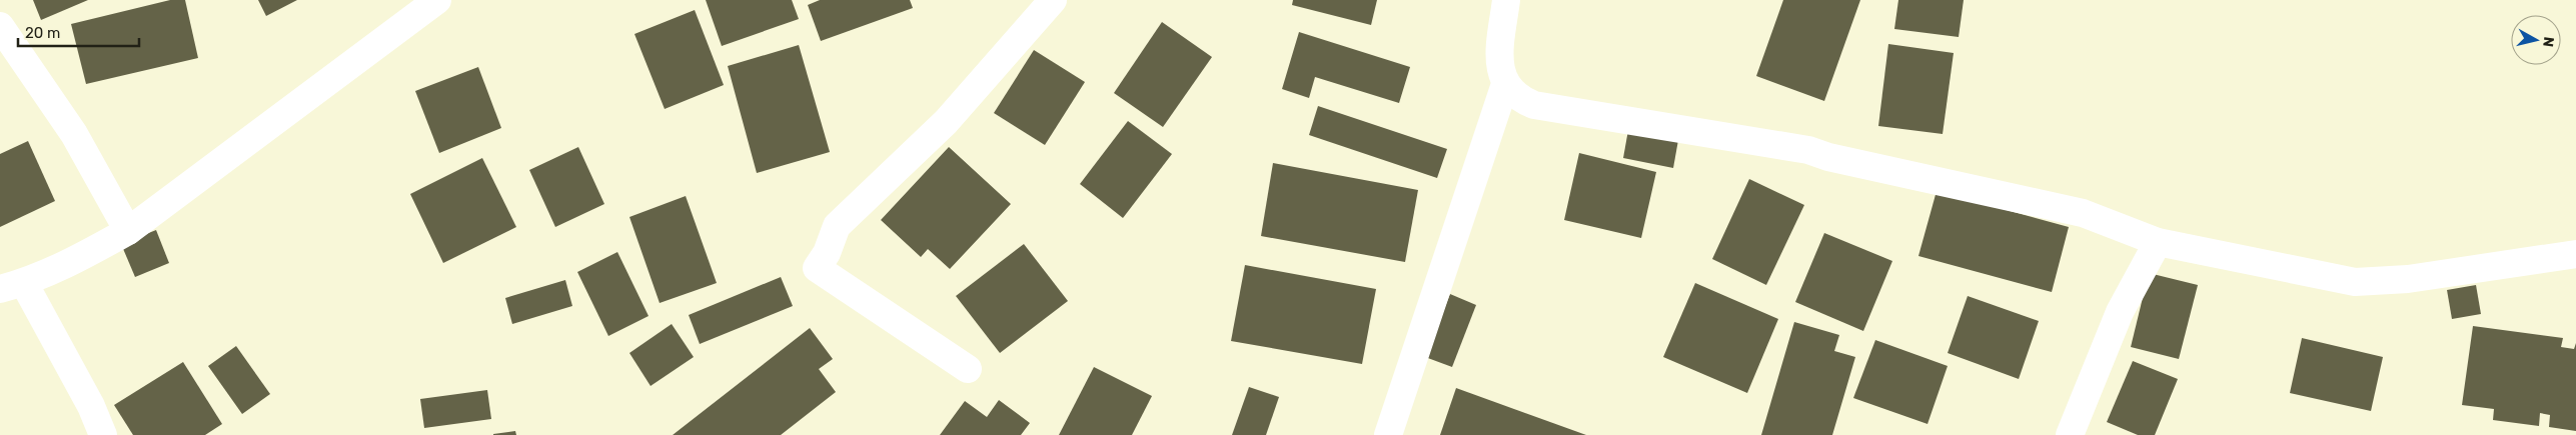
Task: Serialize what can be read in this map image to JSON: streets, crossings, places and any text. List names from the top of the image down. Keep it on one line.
{"scale_bar":"20 m","north":"right"}
